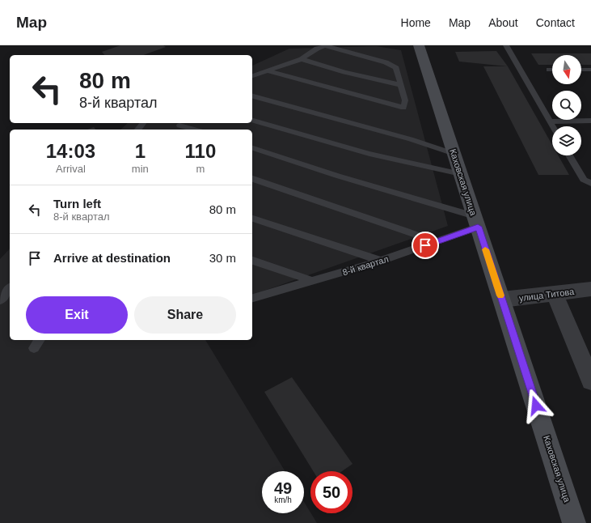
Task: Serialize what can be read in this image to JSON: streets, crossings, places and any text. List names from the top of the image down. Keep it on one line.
{"streets":{"main road":["Каховская улица"],"street":["улица Титова"],"lane":["8-й квартал"]},"crossings":[["Каховская улица","8-й квартал"],["Каховская улица","улица Титова"]],"north":"bottom","page":{"header":"Map","nav":["Home","Map","About","Contact"],"turn":["80 m","8-й квартал"],"eta":["14:03","Arrival","1","min","110","m"],"list":[{"name":"Turn left","note":"8-й квартал","value":"80 m"},{"name":"Arrive at destination","value":"30 m"}],"buttons":["Exit","Share"],"speed":"49 km/h","limit":"50"}}
